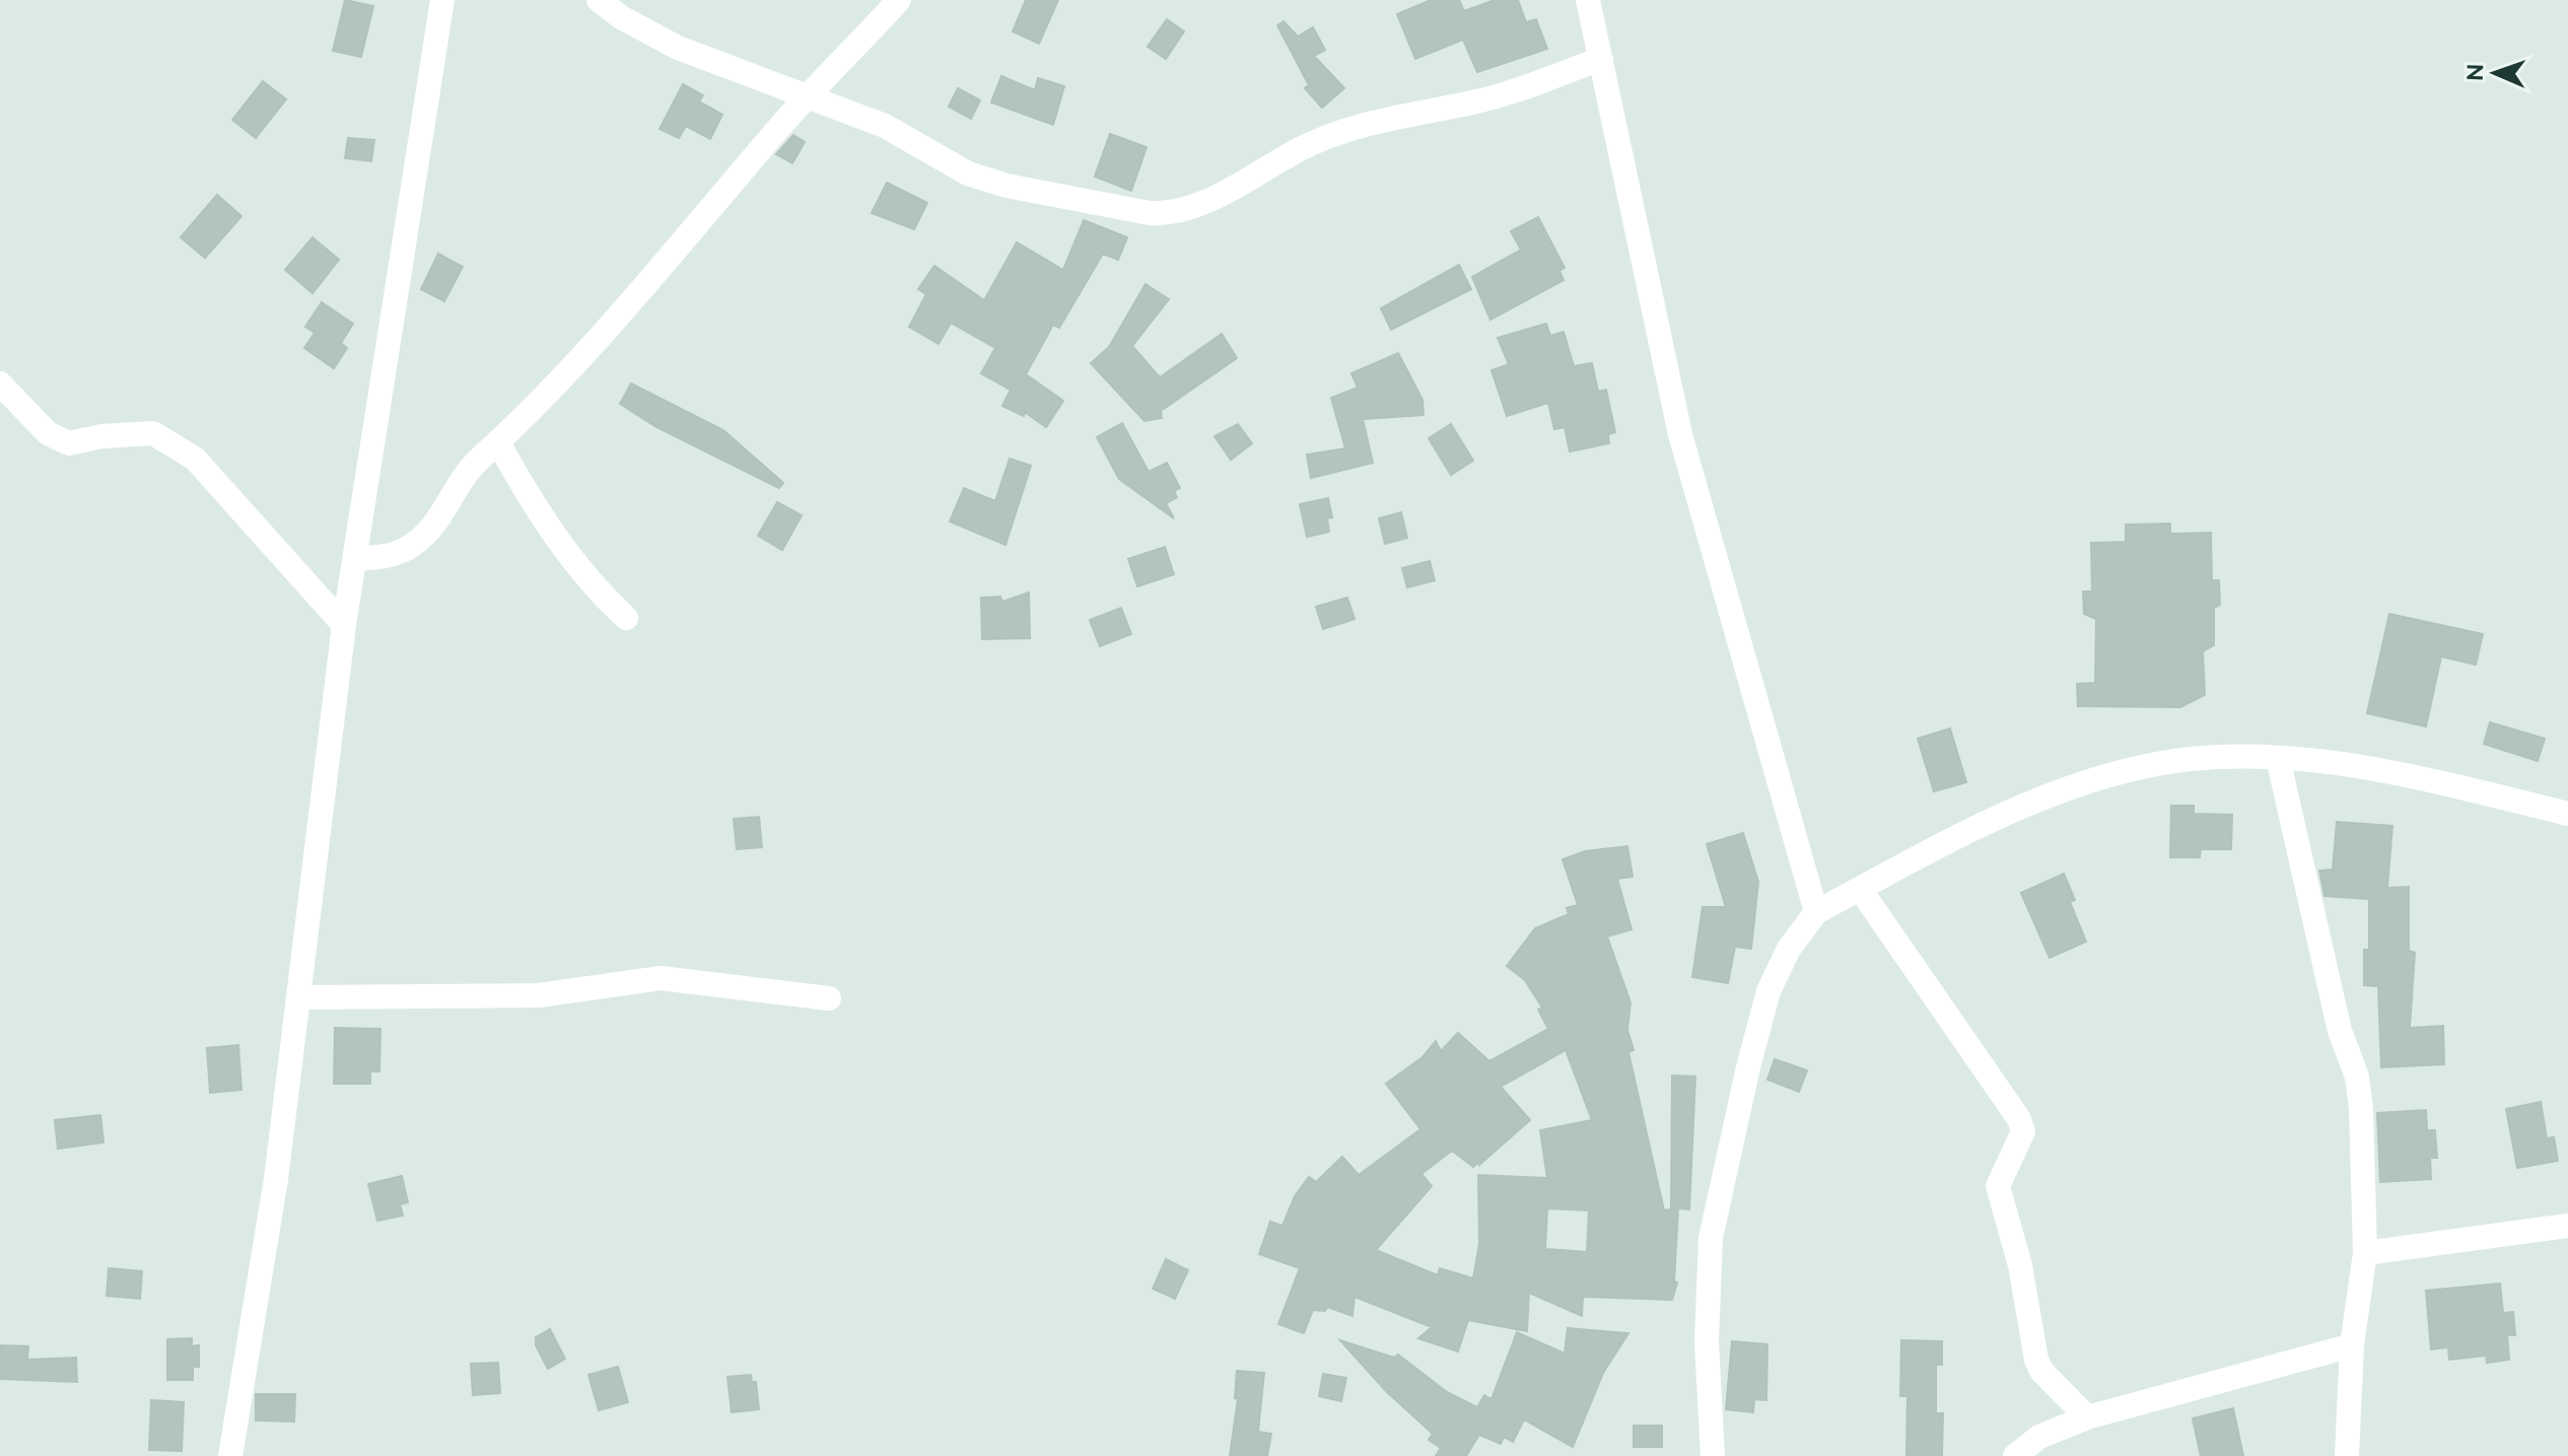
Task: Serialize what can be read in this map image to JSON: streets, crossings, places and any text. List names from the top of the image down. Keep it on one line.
{"north":"left"}
